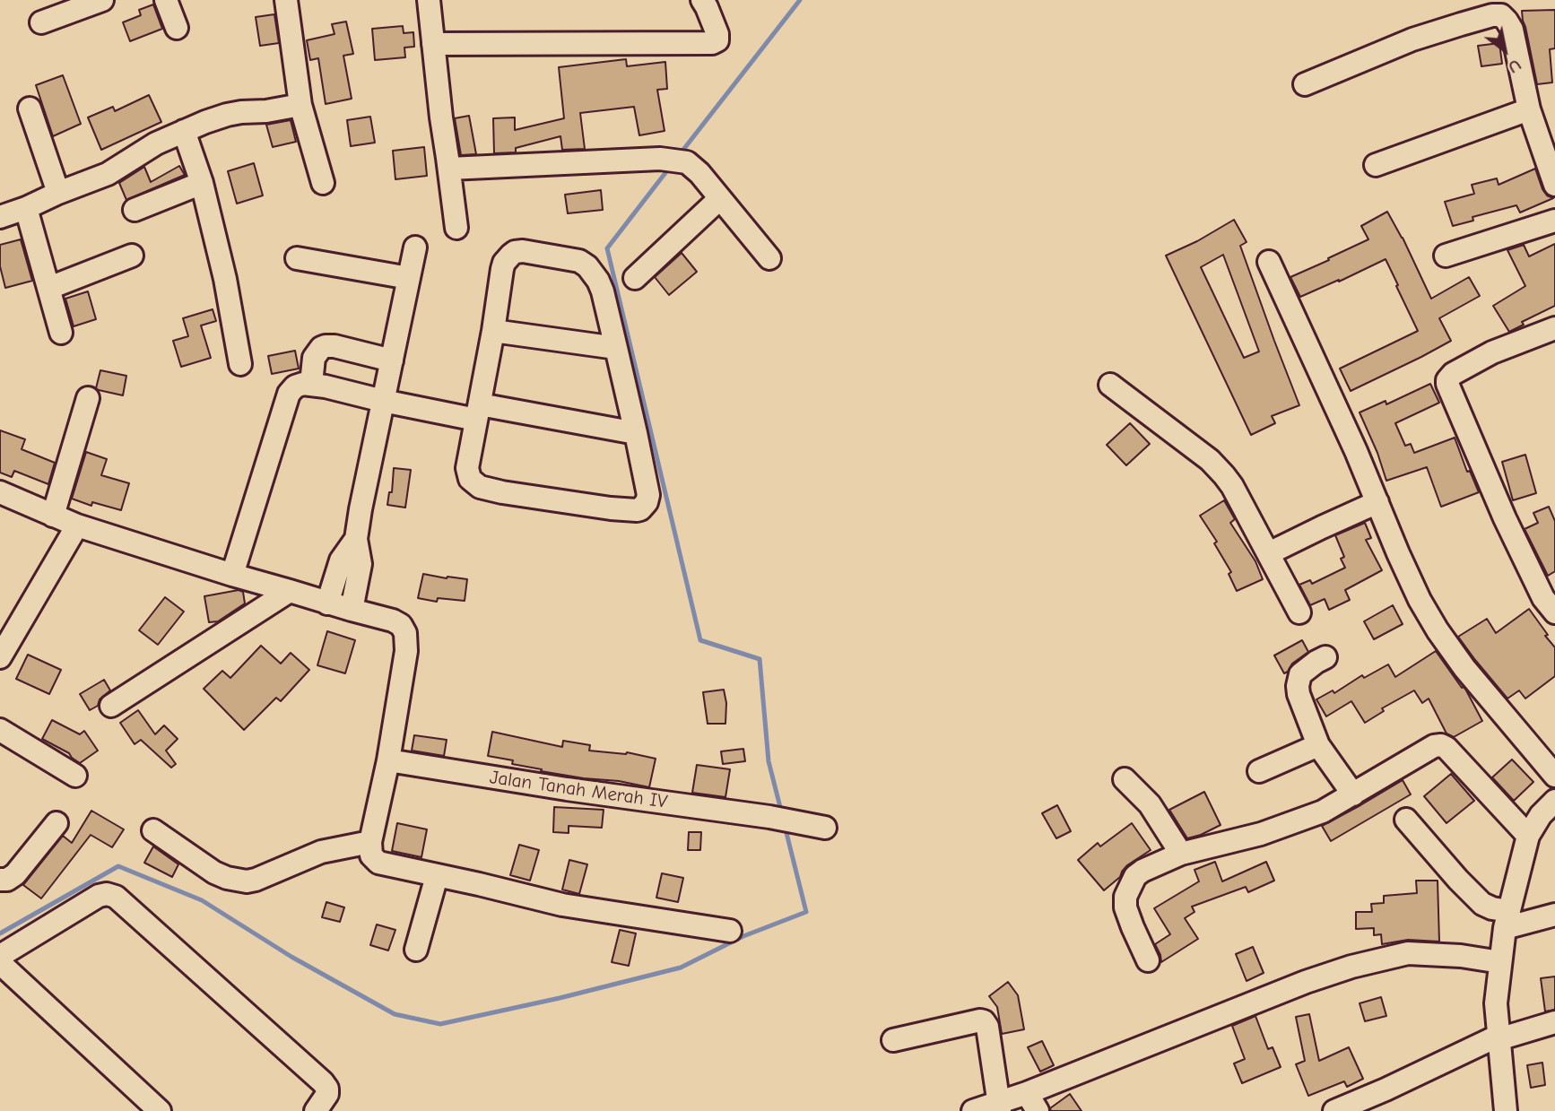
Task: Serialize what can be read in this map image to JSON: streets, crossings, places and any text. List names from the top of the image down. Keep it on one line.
{"streets":{"street":["Jalan Tanah Merah IV"]},"north":"bottom right"}
